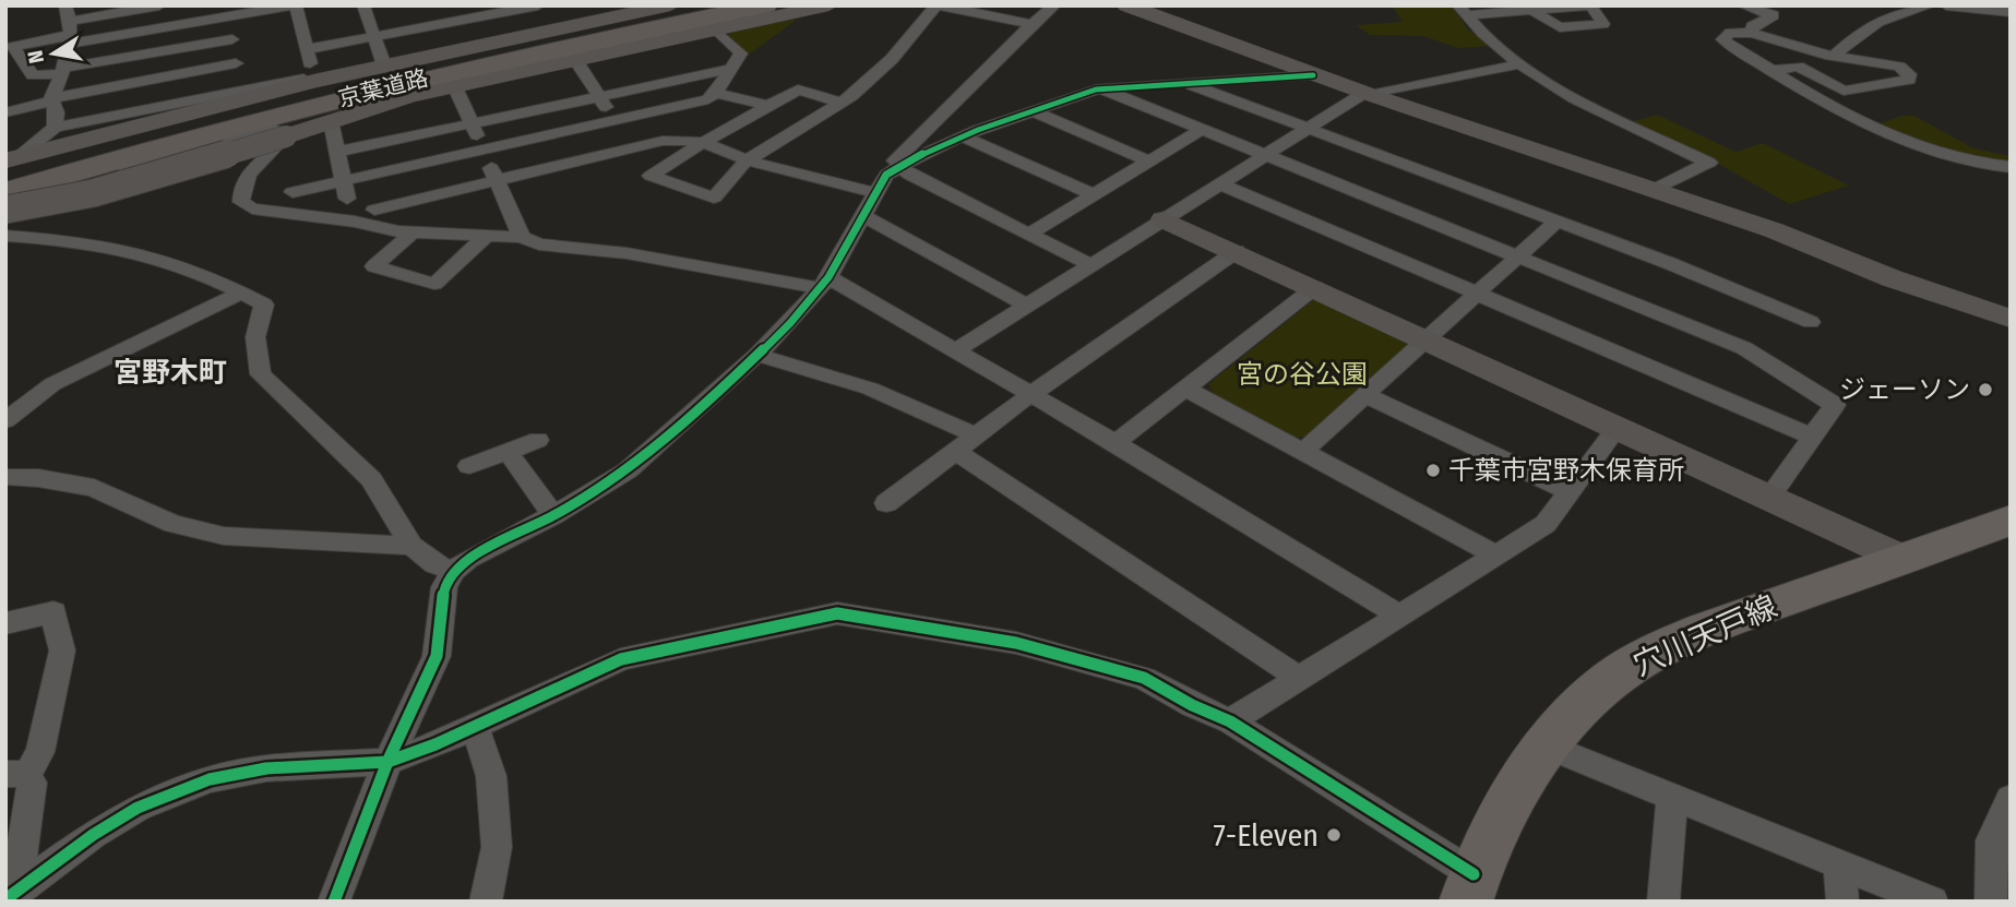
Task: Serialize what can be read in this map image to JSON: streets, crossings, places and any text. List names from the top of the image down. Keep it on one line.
{"streets":{"highway":["京葉道路"],"main road":["穴川天戸線"]},"districts":["宮野木町"],"parks":["宮の谷公園"],"places":["ジェーソン","千葉市宮野木保育所","7-Eleven"],"north":"left"}
